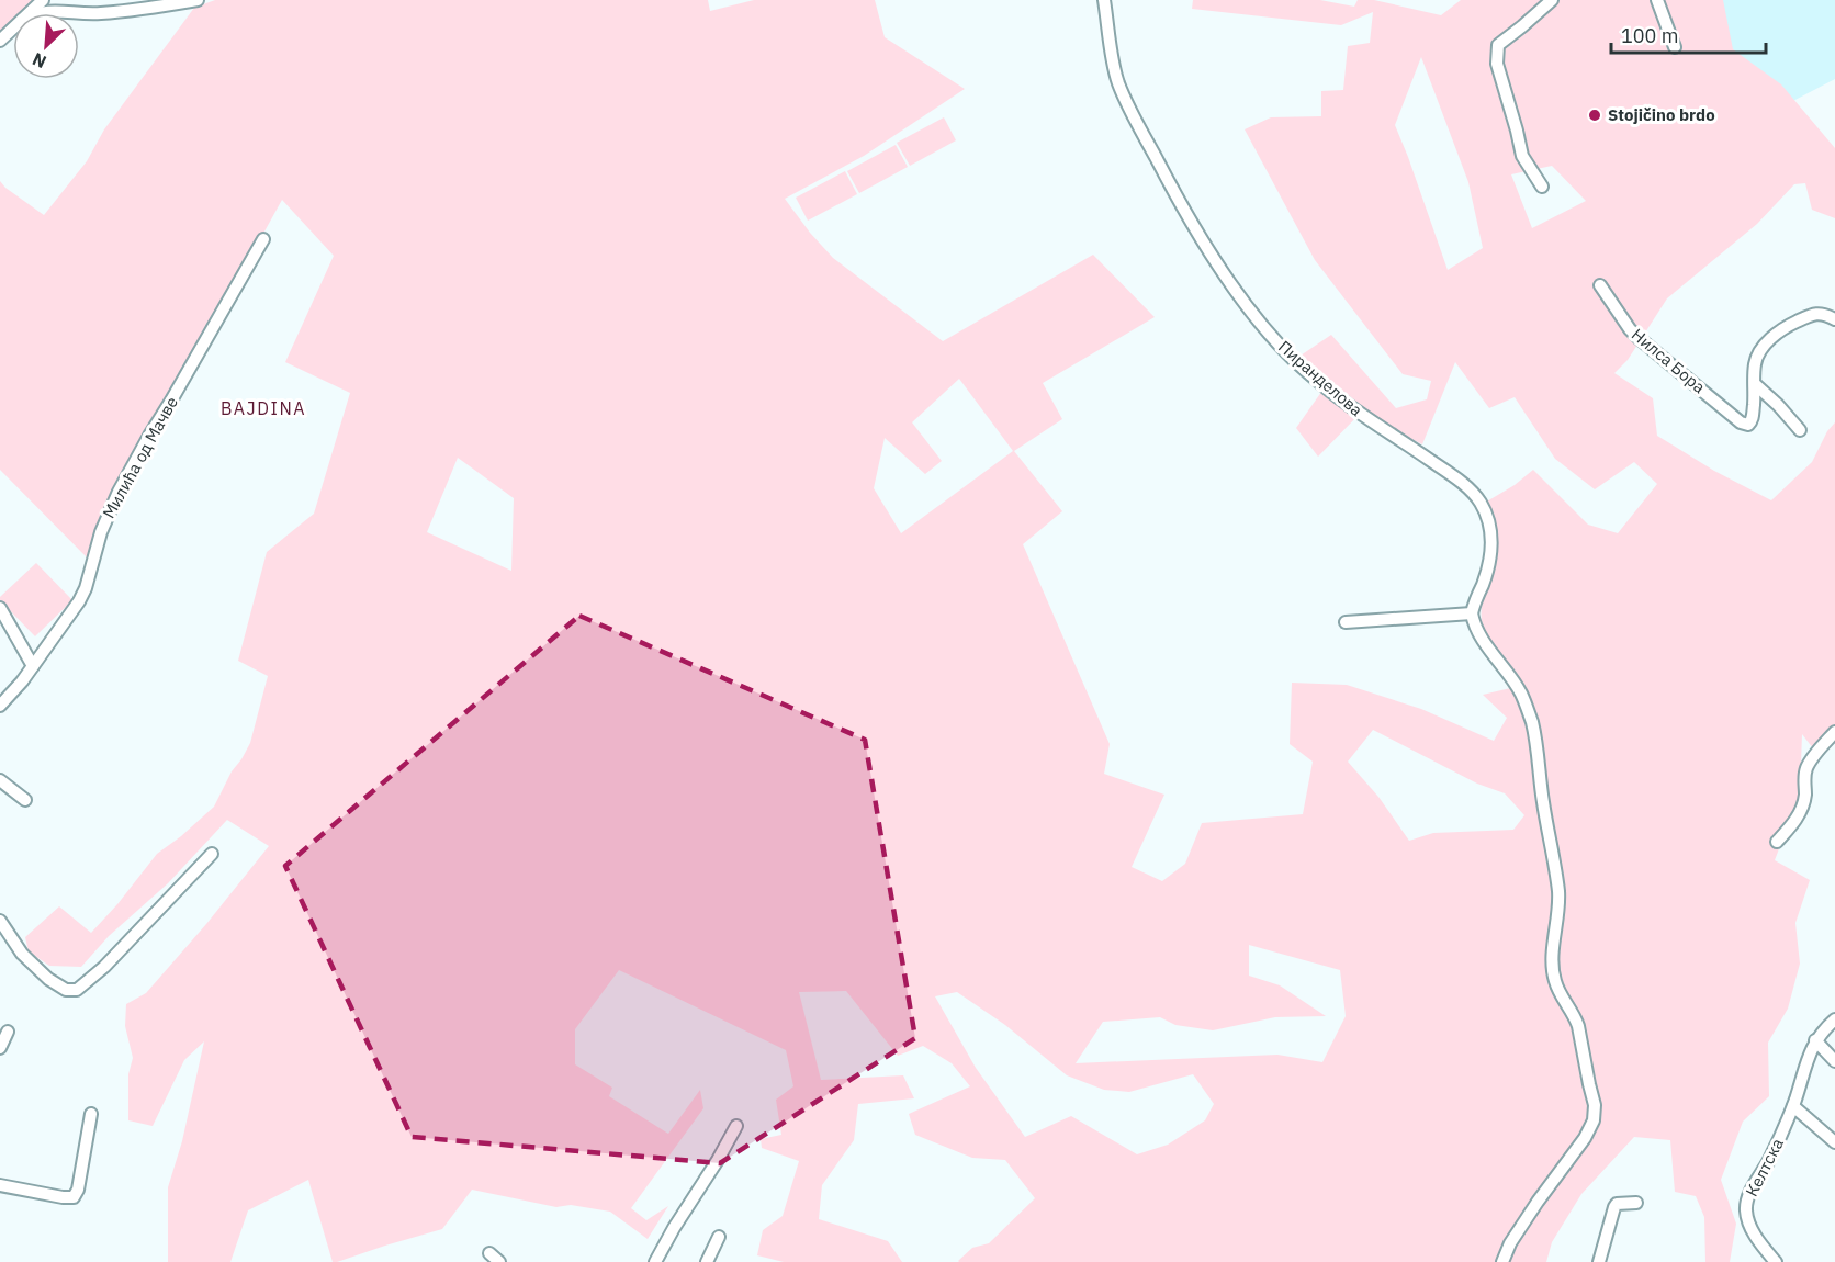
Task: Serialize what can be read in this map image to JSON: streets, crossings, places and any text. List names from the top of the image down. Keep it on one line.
{"streets":{"street":["Нилса Бора","Пиранделова","Милића од Мачве","Келтска"]},"districts":["BAJDINA"],"places":["Stojičino brdo"],"scale_bar":"100 m","north":"bottom left"}
